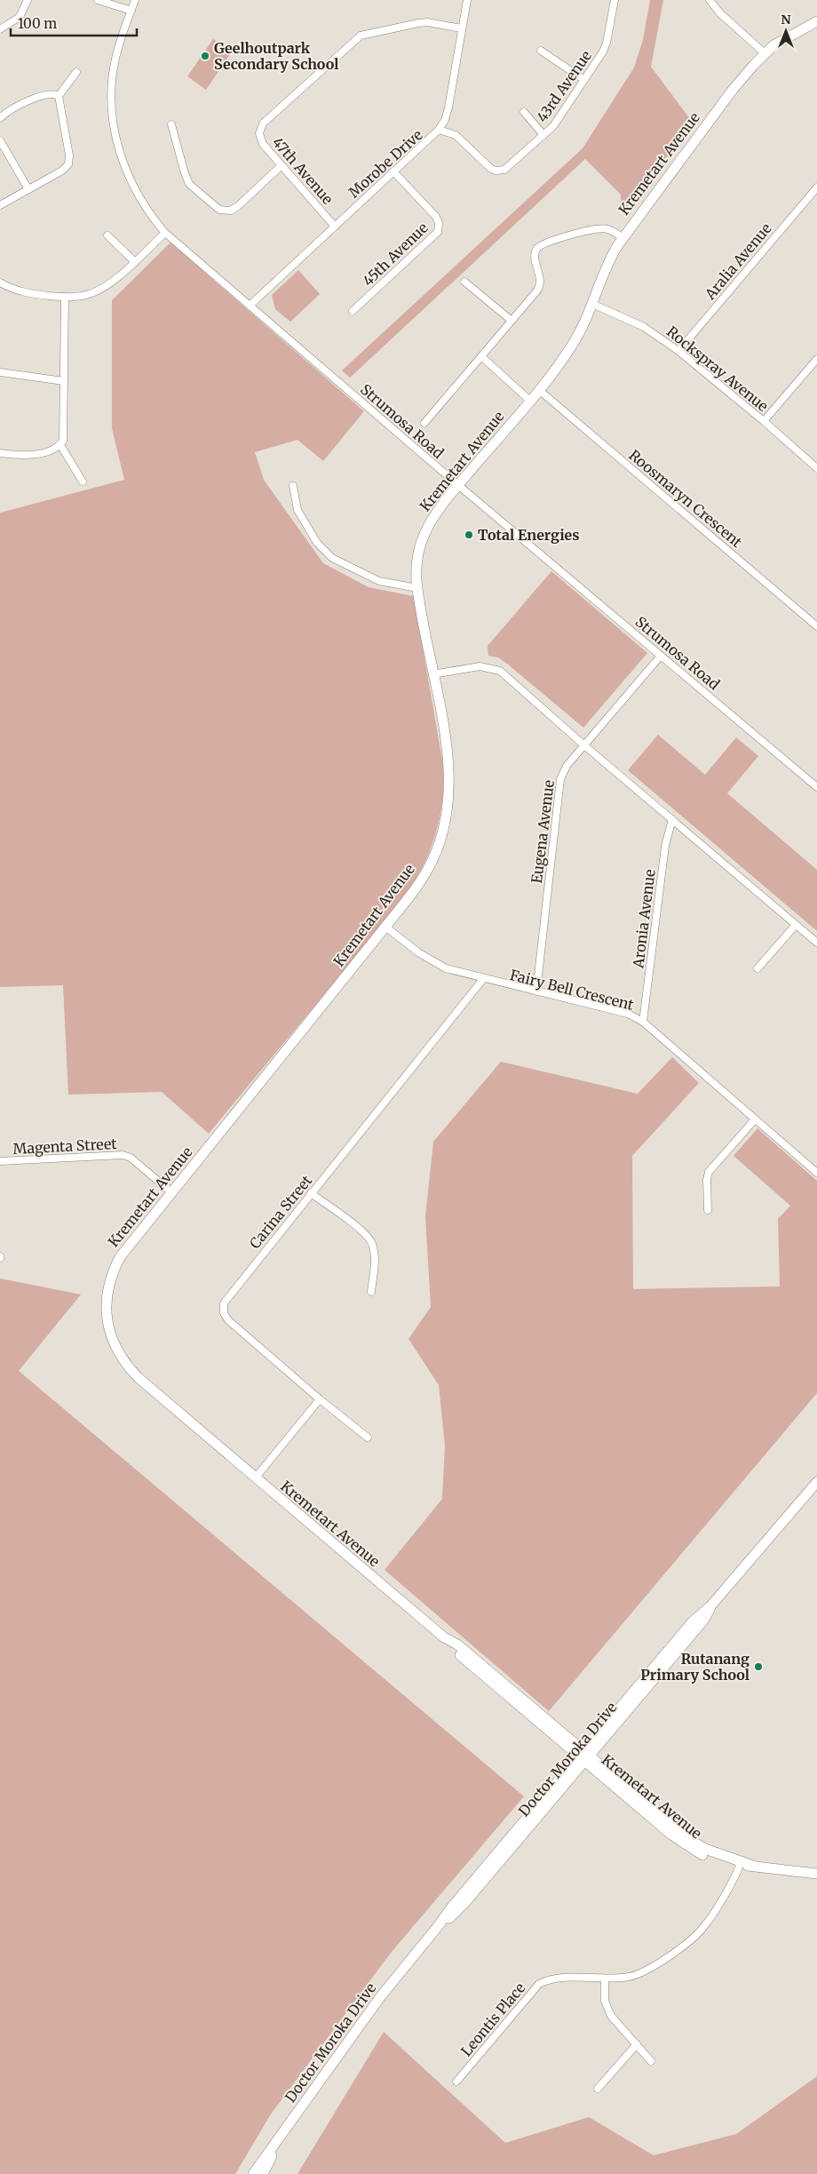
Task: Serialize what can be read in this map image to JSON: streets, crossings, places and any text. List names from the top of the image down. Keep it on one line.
{"streets":{"street":["43rd Avenue","Morobe Drive","Kremetart Avenue","47th Avenue","45th Avenue","Aralia Avenue","Rockspray Avenue","Strumosa Road","Roosmaryn Crescent","Eugena Avenue","Aronia Avenue","Fairy Bell Crescent","Magenta Street","Carina Street","Doctor Moroka Drive","Leontis Place"]},"crossings":[["43rd Avenue","Morobe Drive"],["Morobe Drive","47th Avenue"],["Morobe Drive","45th Avenue"],["Morobe Drive","Strumosa Road"],["Kremetart Avenue","Rockspray Avenue"],["Kremetart Avenue","Strumosa Road"],["Kremetart Avenue","Roosmaryn Crescent"],["Kremetart Avenue","Fairy Bell Crescent"],["Kremetart Avenue","Magenta Street"],["Kremetart Avenue","Doctor Moroka Drive"],["Kremetart Avenue","Leontis Place"],["Aralia Avenue","Rockspray Avenue"],["Strumosa Road","Eugena Avenue"],["Eugena Avenue","Fairy Bell Crescent"],["Aronia Avenue","Fairy Bell Crescent"],["Fairy Bell Crescent","Carina Street"]],"places":["Geelhoutpark Secondary School","Total Energies","Rutanang Primary School"],"scale_bar":"100 m","north":"top"}
